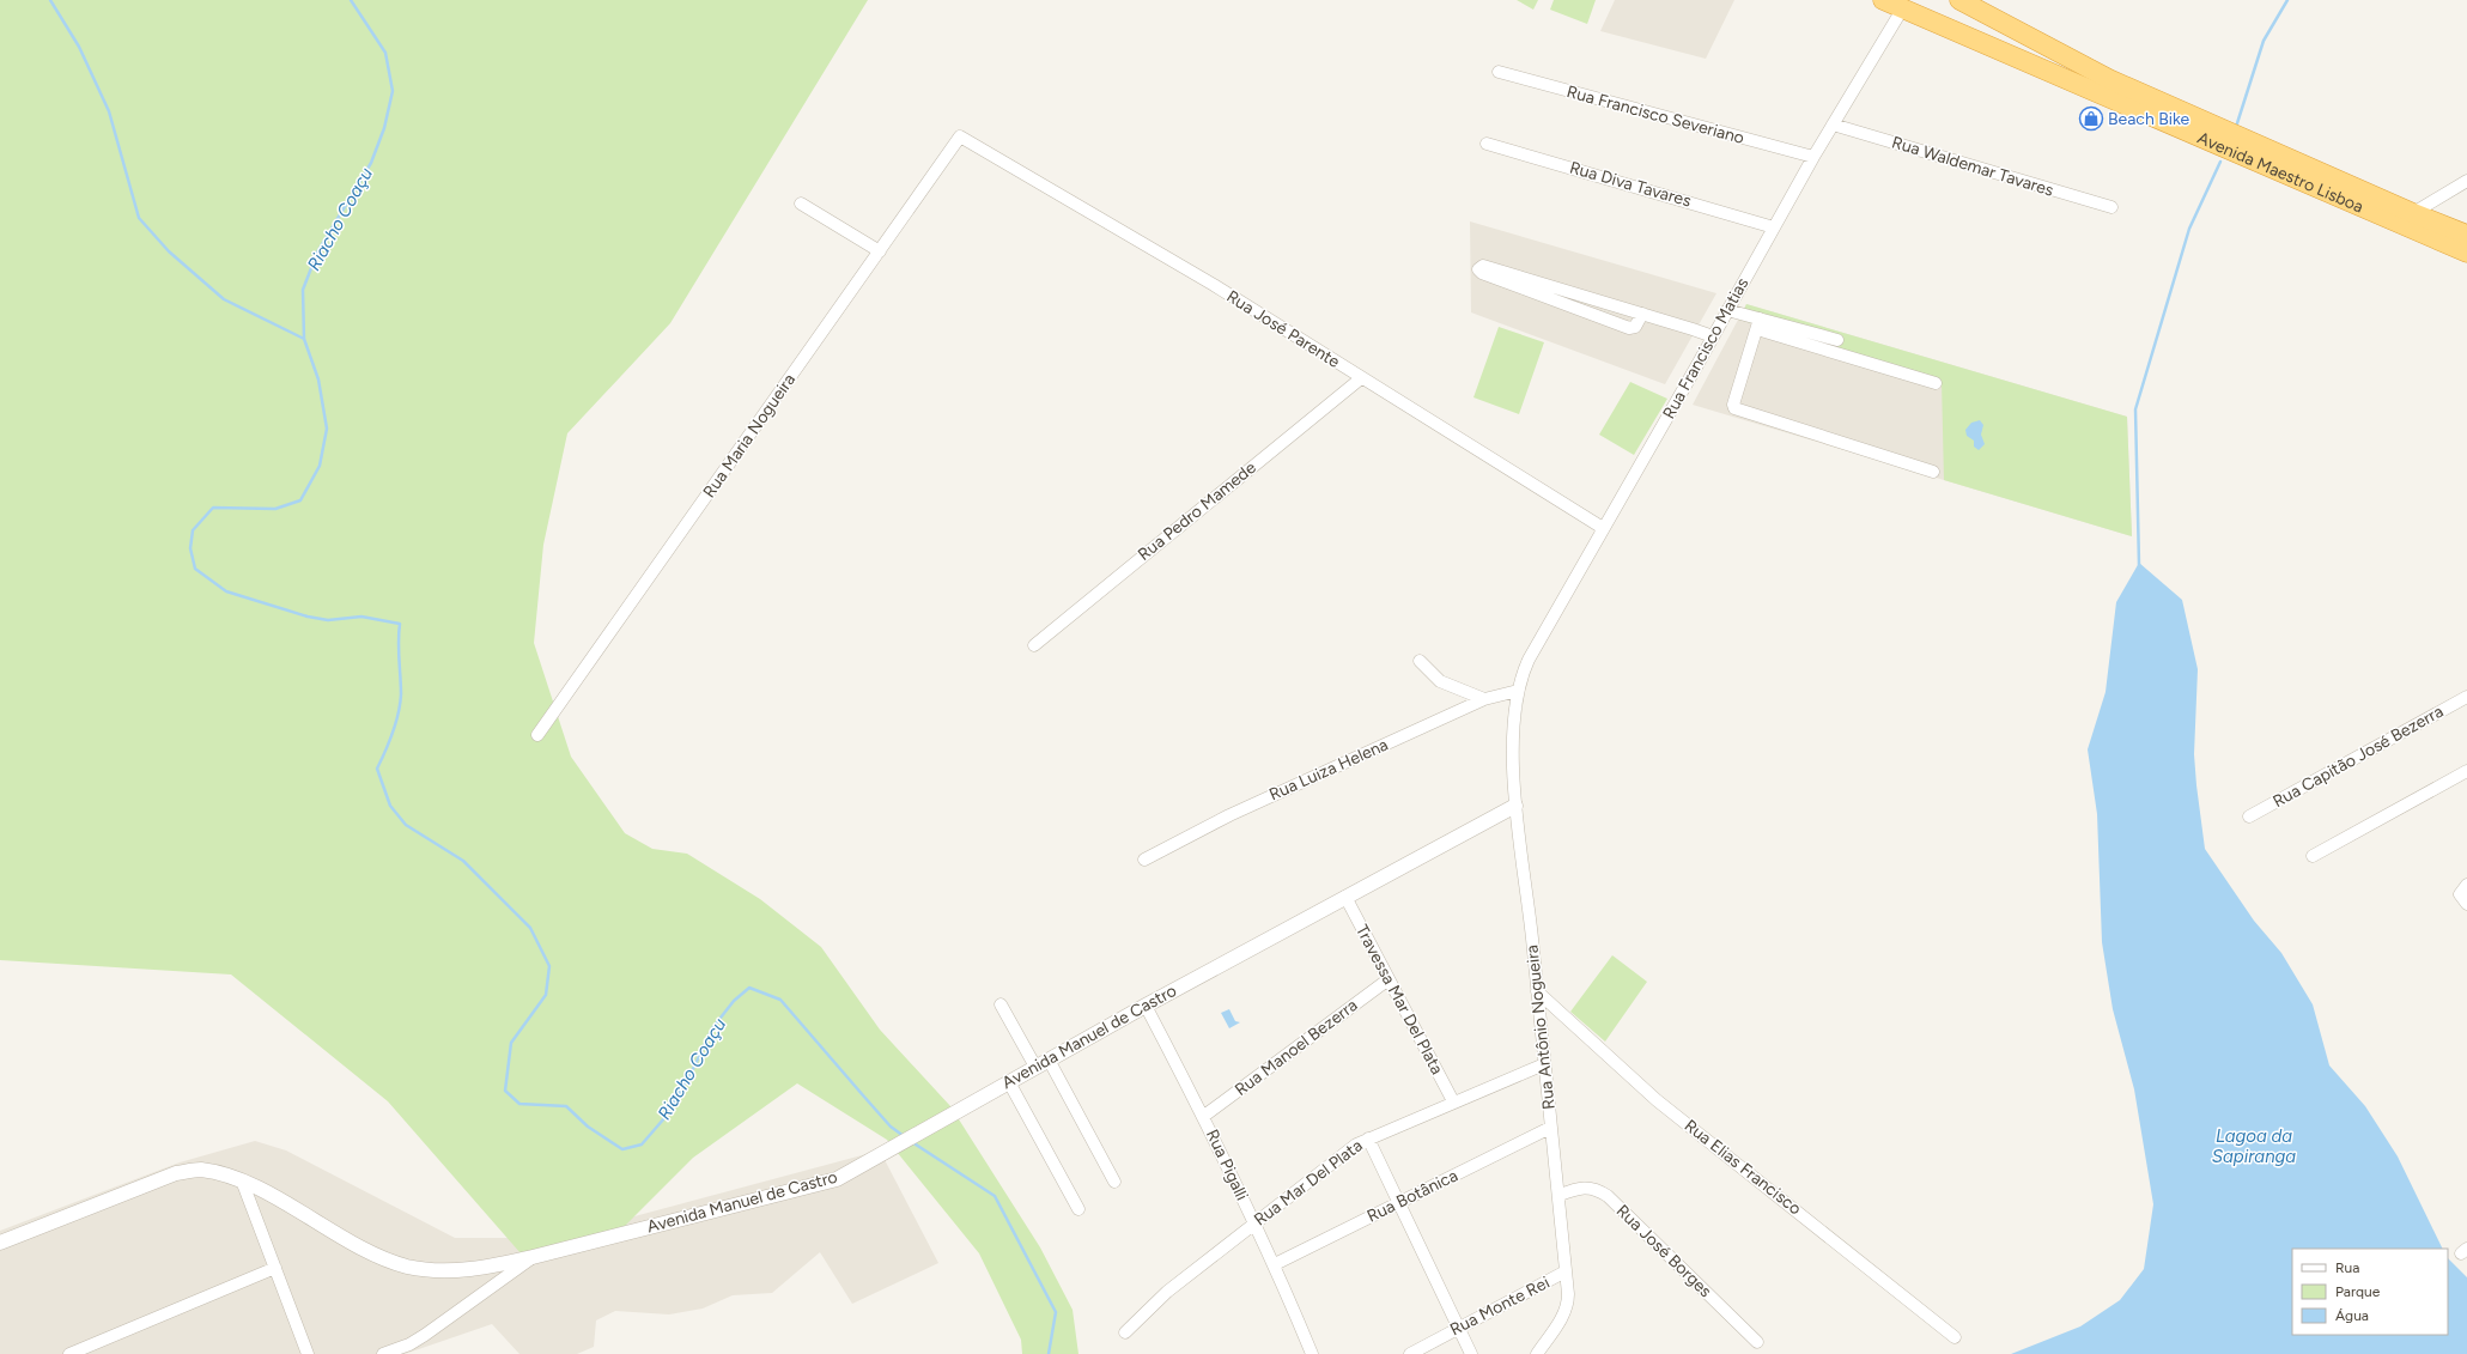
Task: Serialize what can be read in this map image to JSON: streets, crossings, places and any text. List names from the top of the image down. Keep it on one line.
{"streets":{"highway":["Avenida Maestro Lisboa"],"street":["Rua Francisco Severiano","Rua Waldemar Tavares","Rua Diva Tavares","Rua José Parente","Rua Francisco Matias","Rua Maria Nogueira","Rua Pedro Mamede","Rua Capitão José Bezerra","Rua Luiza Helena","Travessa Mar Del Plata","Rua Antônio Nogueira","Avenida Manuel de Castro","Rua Manoel Bezerra","Rua Pigalli","Rua Elias Francisco","Rua Mar Del Plata","Rua Botânica","Rua José Borges","Rua Monte Rei"]},"crossings":[["Rua Francisco Severiano","Rua Francisco Matias"],["Rua Waldemar Tavares","Rua Francisco Matias"],["Avenida Maestro Lisboa","Rua Francisco Matias"],["Rua Diva Tavares","Rua Francisco Matias"],["Rua José Parente","Rua Francisco Matias"],["Rua José Parente","Rua Maria Nogueira"],["Rua José Parente","Rua Pedro Mamede"],["Rua Francisco Matias","Rua Luiza Helena"],["Rua Francisco Matias","Rua Antônio Nogueira"],["Rua Luiza Helena","Rua Antônio Nogueira"],["Travessa Mar Del Plata","Avenida Manuel de Castro"],["Travessa Mar Del Plata","Rua Manoel Bezerra"],["Travessa Mar Del Plata","Rua Mar Del Plata"],["Rua Antônio Nogueira","Avenida Manuel de Castro"],["Rua Antônio Nogueira","Rua Elias Francisco"],["Rua Antônio Nogueira","Rua Mar Del Plata"],["Rua Antônio Nogueira","Rua Botânica"],["Rua Antônio Nogueira","Rua José Borges"],["Rua Antônio Nogueira","Rua Monte Rei"],["Avenida Manuel de Castro","Rua Pigalli"],["Rua Manoel Bezerra","Rua Pigalli"],["Rua Pigalli","Rua Mar Del Plata"],["Rua Pigalli","Rua Botânica"]],"water":["Riacho Coaçu","Lagoa da Sapiranga"],"places":{"shop":["Beach Bike"]},"legend":["Rua","Parque","Água"]}
